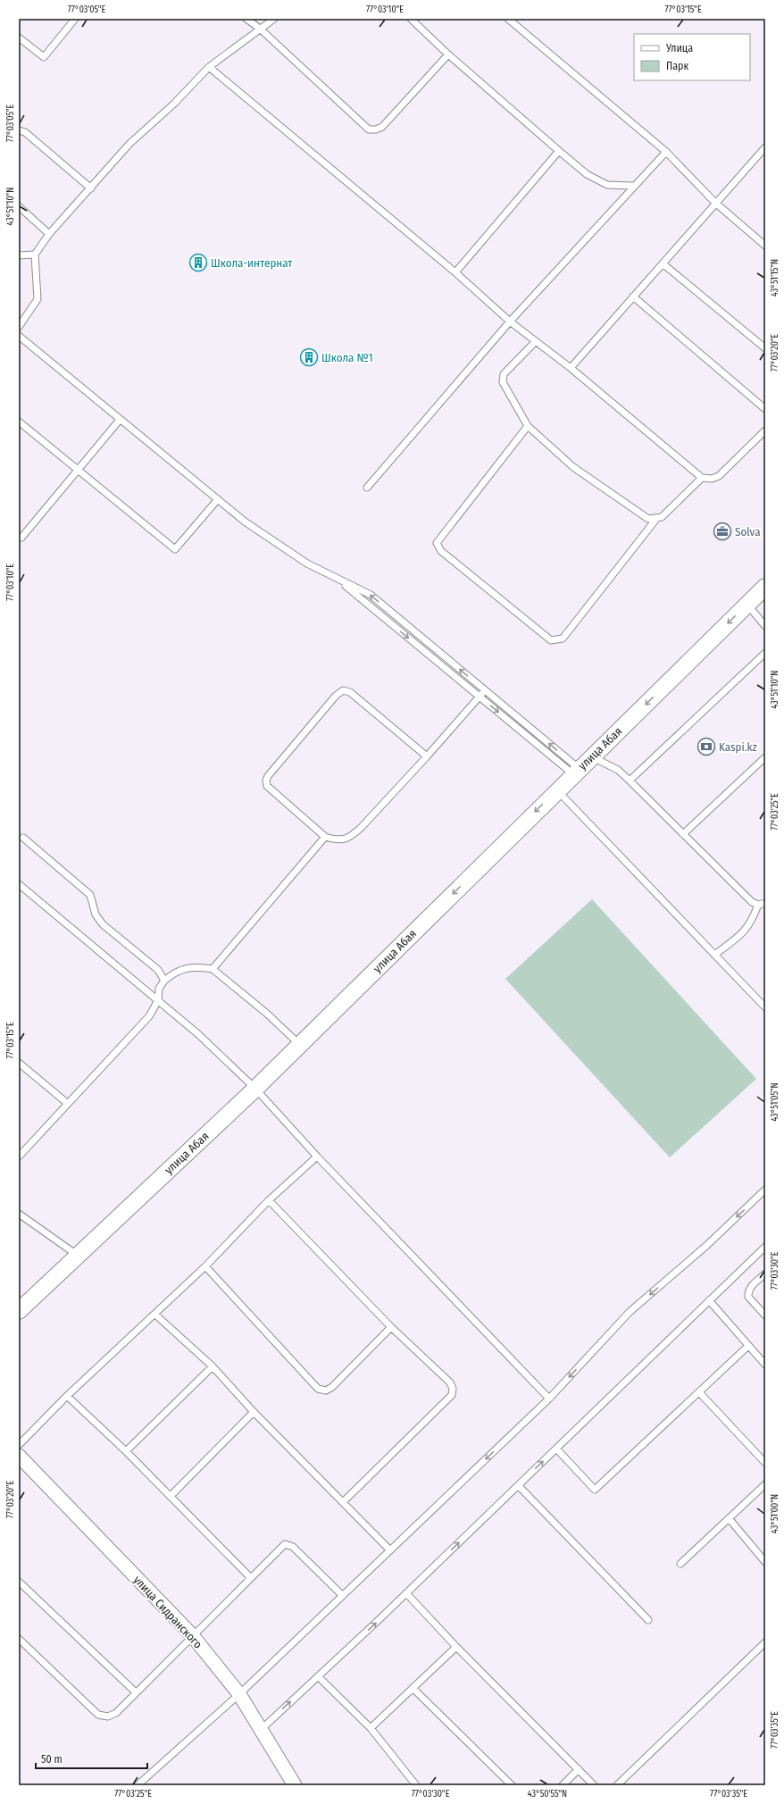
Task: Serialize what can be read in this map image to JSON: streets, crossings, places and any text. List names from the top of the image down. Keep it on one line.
{"streets":{"street":["улица Абая","улица Сидранского"]},"one_way":["улица Абая"],"places":{"building":["Школа-интернат","Школа №1"],"office":["Solva"],"bank":["Kaspi.kz"]},"legend":["Улица","Парк"],"scale_bar":"50 m","coordinates":["77°03'05\"E","77°03'10\"E","77°03'15\"E","43°51'10\"N","43°51'15\"N","77°03'20\"E","77°03'25\"E","43°51'05\"N","77°03'30\"E","43°51'00\"N","77°03'35\"E","43°50'55\"N"]}
